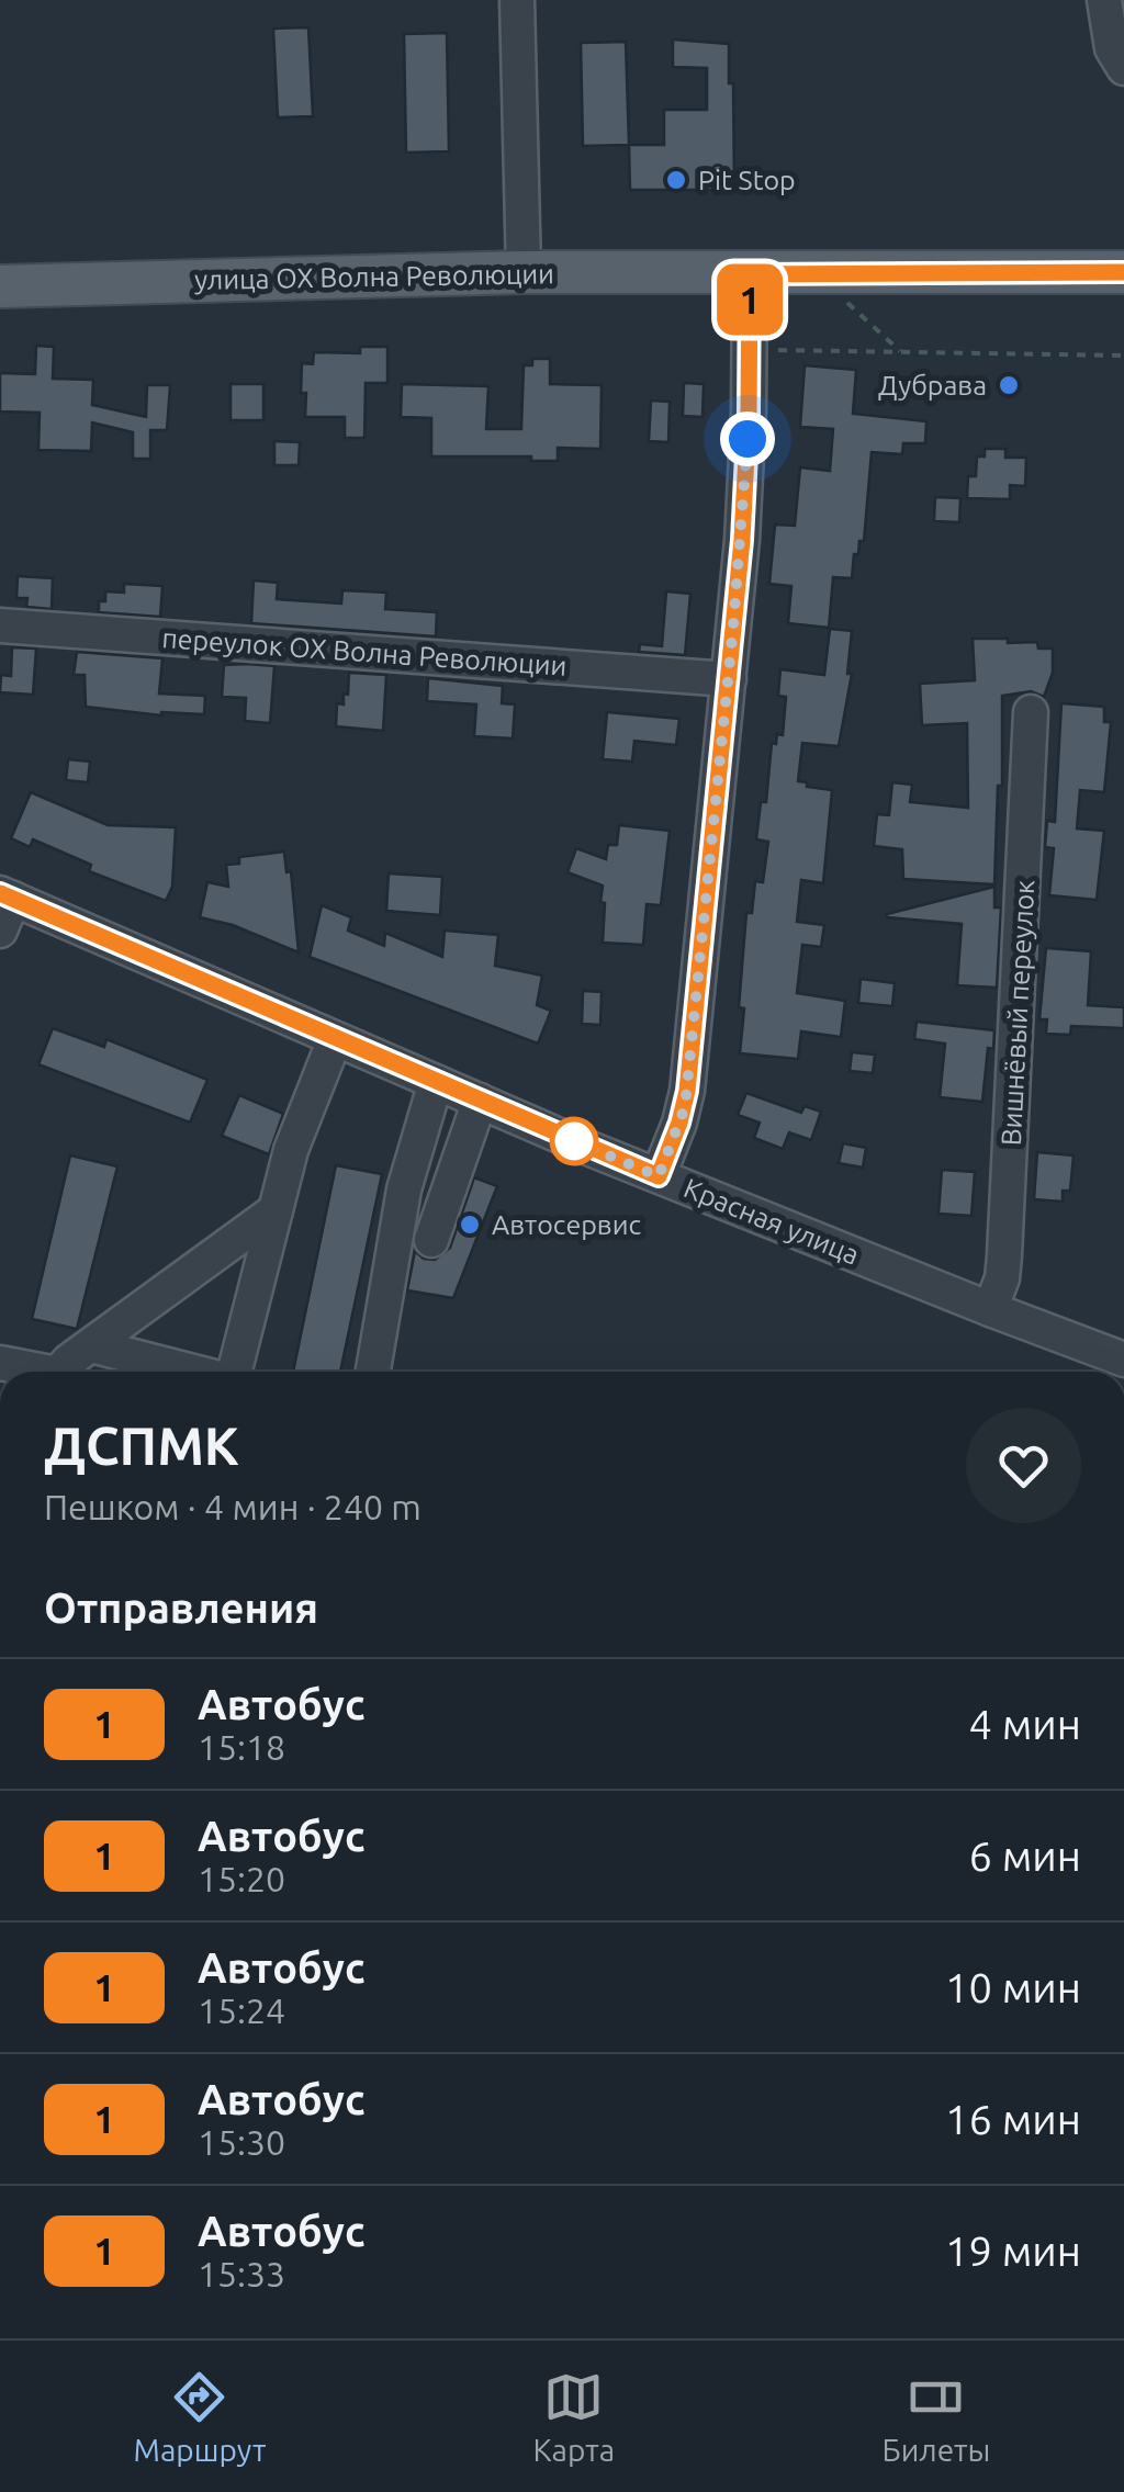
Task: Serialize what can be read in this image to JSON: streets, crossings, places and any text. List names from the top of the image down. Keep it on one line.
{"streets":{"main road":["улица ОХ Волна Революции"],"street":["переулок ОХ Волна Революции","Вишнёвый переулок","Красная улица"]},"crossings":[["Вишнёвый переулок","Красная улица"]],"places":["Pit Stop","Дубрава","Автосервис"],"lines":["bus line 1"],"page":{"on_map":"1","heading":[["ДСПМК","Пешком · 4 мин · 240 m"],"Отправления"],"list":[{"mark":"1","name":"Автобус","note":"15:18","value":"4 мин"},{"mark":"1","name":"Автобус","note":"15:20","value":"6 мин"},{"mark":"1","name":"Автобус","note":"15:24","value":"10 мин"},{"mark":"1","name":"Автобус","note":"15:30","value":"16 мин"},{"mark":"1","name":"Автобус","note":"15:33","value":"19 мин"}],"tabs":["Маршрут","Карта","Билеты"]}}
